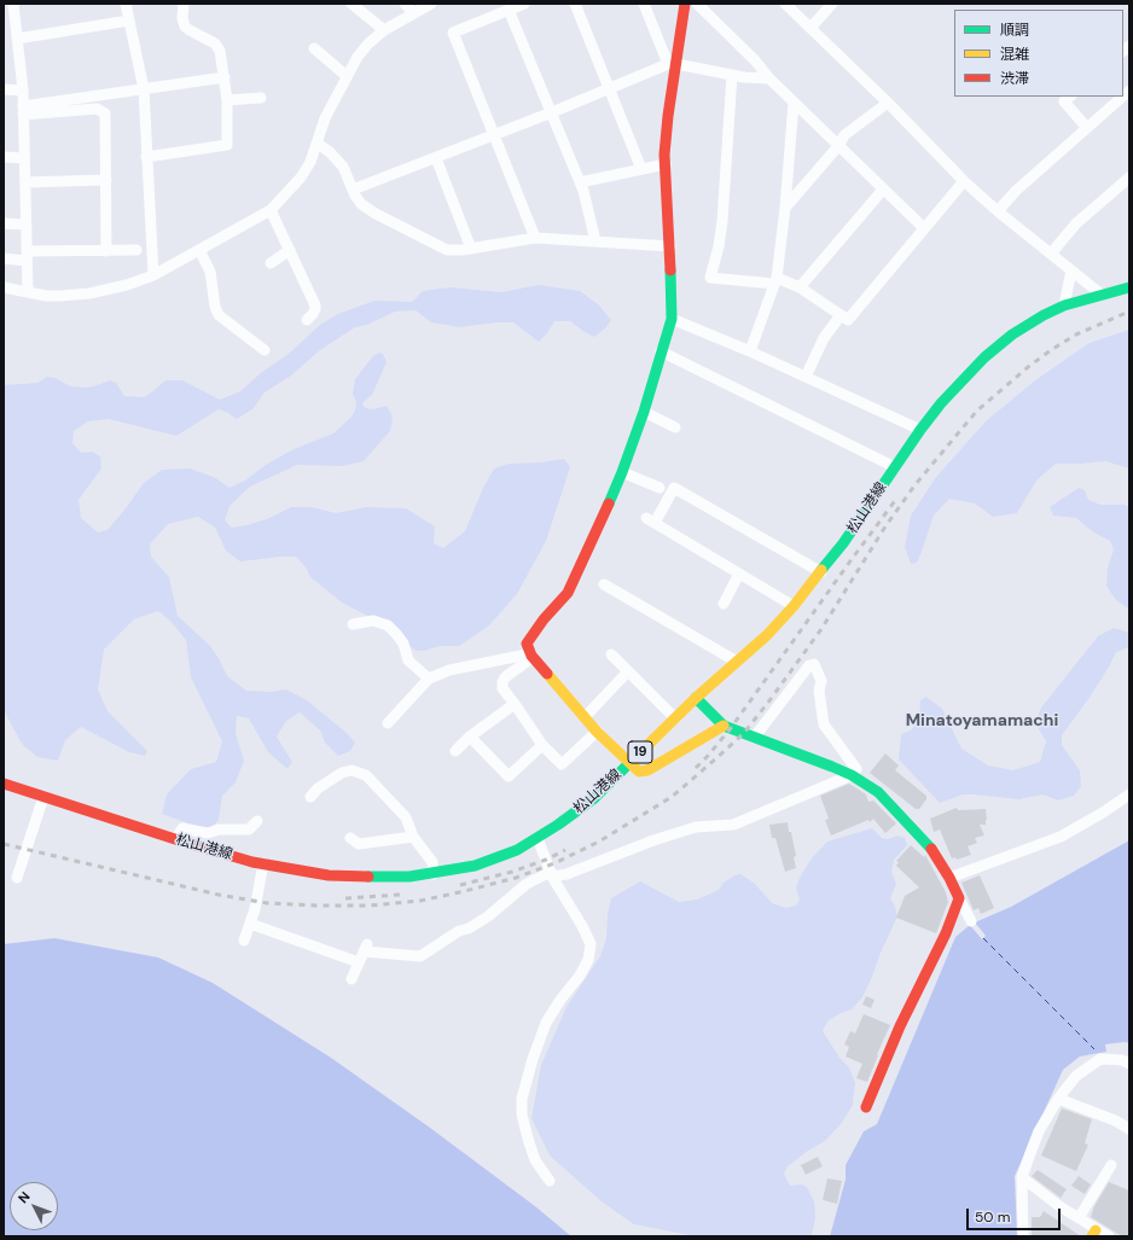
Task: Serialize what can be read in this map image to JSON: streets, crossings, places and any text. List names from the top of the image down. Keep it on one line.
{"streets":{"street":["松山港線","19"]},"districts":["Minatoyamamachi"],"legend":["順調","混雑","渋滞"],"scale_bar":"50 m","north":"top left"}
